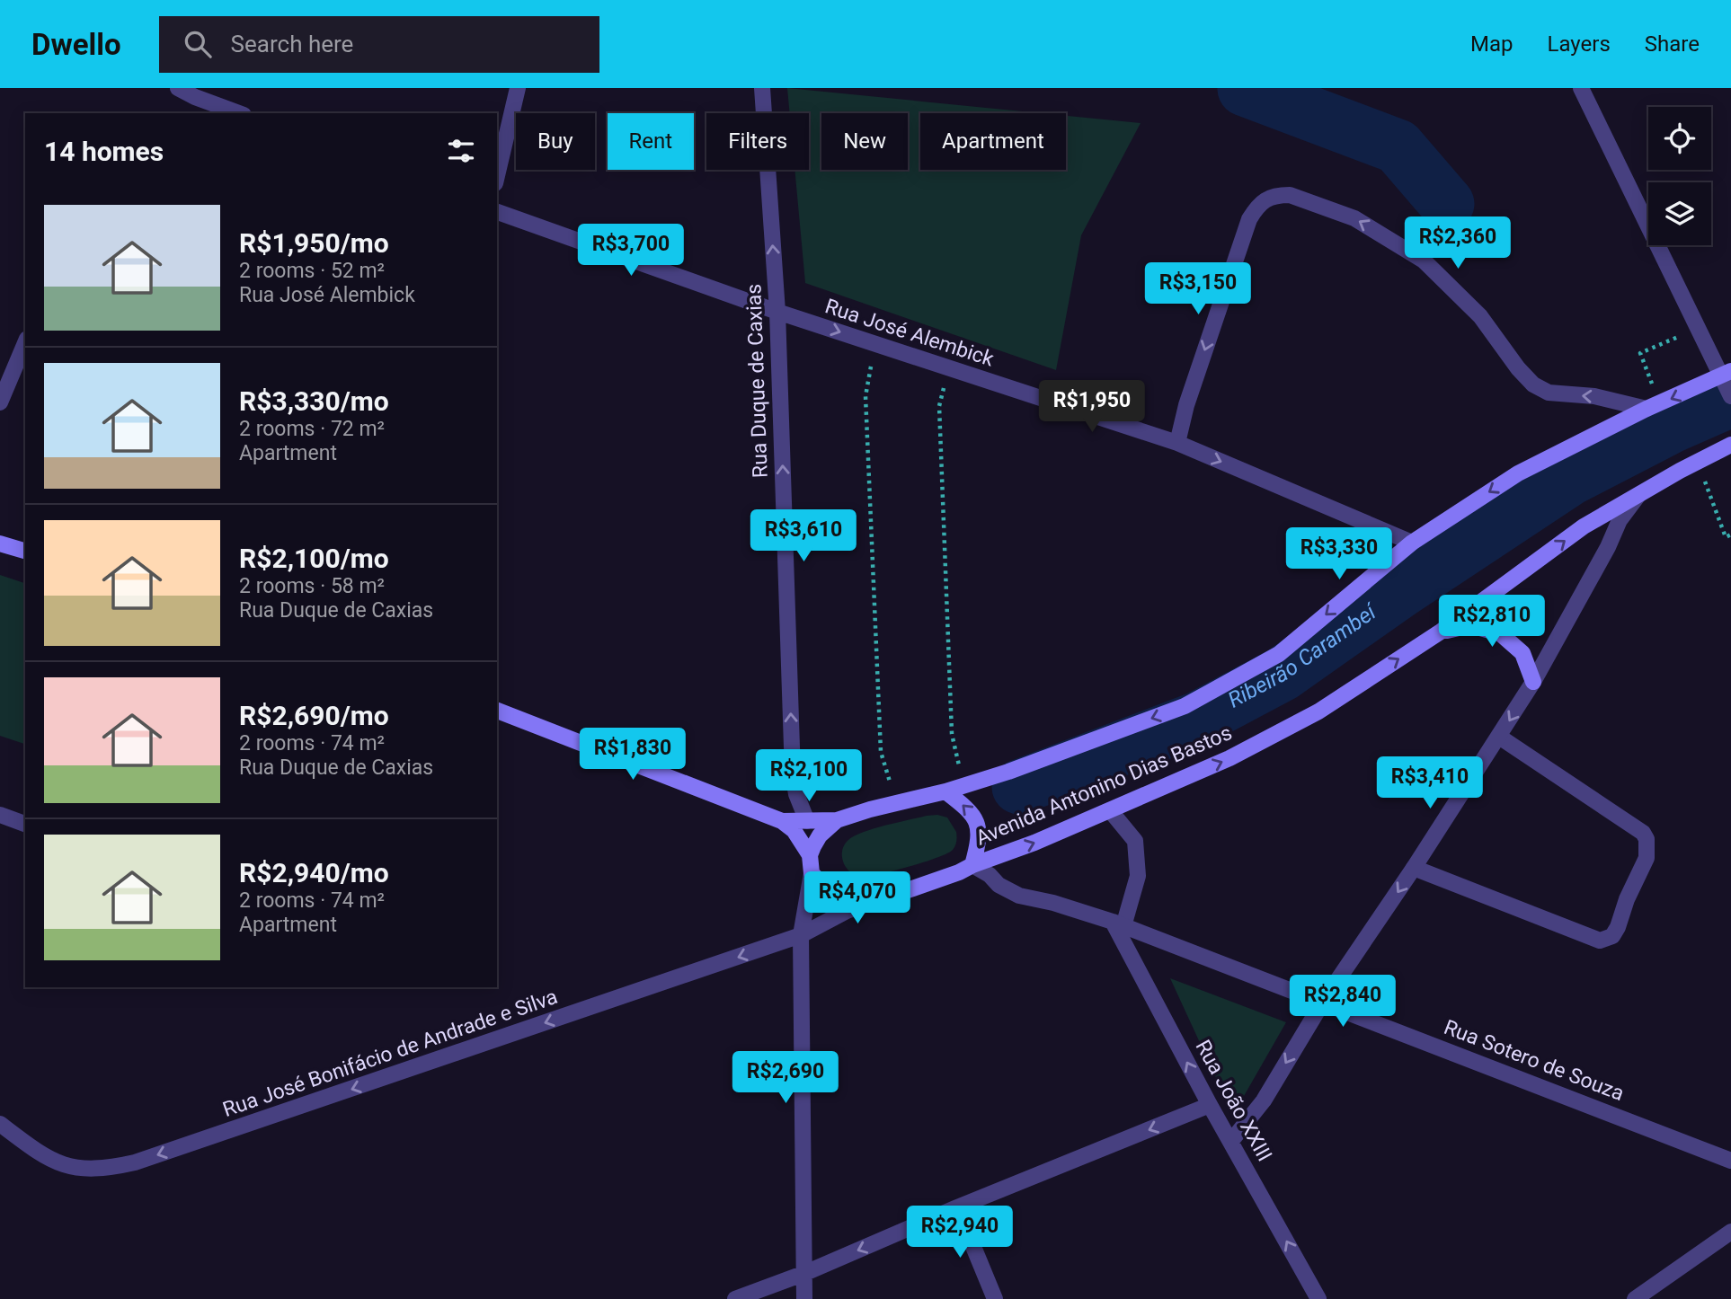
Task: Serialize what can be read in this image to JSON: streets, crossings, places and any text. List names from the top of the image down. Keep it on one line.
{"streets":{"main road":["Avenida Antonino Dias Bastos"],"street":["Rua José Alembick","Rua Duque de Caxias","Rua José Bonifácio de Andrade e Silva","Rua Sotero de Souza","Rua João XXIII"]},"crossings":[["Rua José Alembick","Rua Duque de Caxias"],["Rua José Alembick","Avenida Antonino Dias Bastos"],["Avenida Antonino Dias Bastos","Rua Sotero de Souza"],["Rua Sotero de Souza","Rua João XXIII"]],"one_way":["Rua José Alembick","Rua Duque de Caxias","Rua José Bonifácio de Andrade e Silva","Rua João XXIII"],"water":["Ribeirão Carambeí"],"page":{"header":"Dwello","search":"Search here","nav":["Map","Layers","Share"],"chip":["Buy","Rent","Filters","New","Apartment"],"heading":"14 homes","list":[{"name":"R$1,950/mo","note":"2 rooms · 52 m² · Rua José Alembick"},{"name":"R$3,330/mo","note":"2 rooms · 72 m² · Apartment"},{"name":"R$2,100/mo","note":"2 rooms · 58 m² · Rua Duque de Caxias"},{"name":"R$2,690/mo","note":"2 rooms · 74 m² · Rua Duque de Caxias"},{"name":"R$2,940/mo","note":"2 rooms · 74 m² · Apartment"}],"price":["R$2,360","R$3,700","R$3,150","R$1,950","R$3,610","R$3,330","R$2,810","R$1,830","R$2,100","R$3,410","R$4,070","R$2,840","R$2,690","R$2,940"]}}
